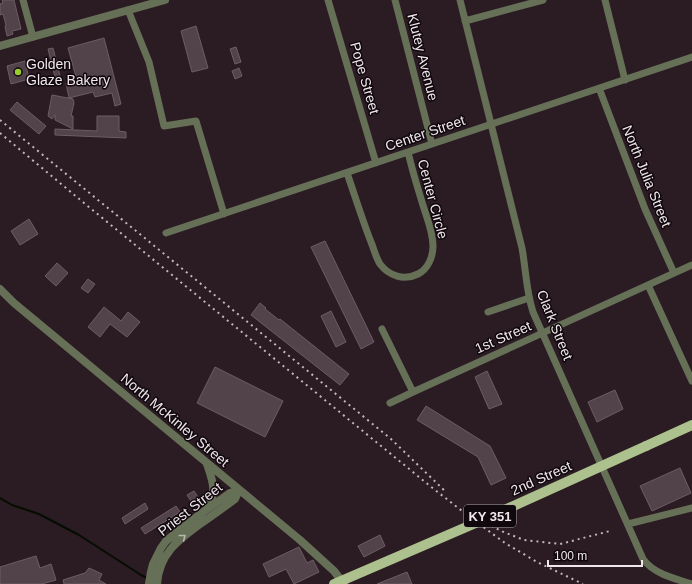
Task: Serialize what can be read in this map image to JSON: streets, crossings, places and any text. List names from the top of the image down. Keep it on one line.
{"streets":{"main road":["2nd Street","KY 351"],"street":["Klutey Avenue","Pope Street","Center Street","North Julia Street","Center Circle","Clark Street","1st Street","North McKinley Street","Priest Street"]},"crossings":[["Klutey Avenue","Center Street"],["Pope Street","Center Street"],["Center Street","North Julia Street"],["Center Street","Center Circle"],["Center Street","Clark Street"],["North Julia Street","1st Street"],["Clark Street","1st Street"],["North McKinley Street","Priest Street"]],"places":["Golden Glaze Bakery"],"scale_bar":"100 m"}
